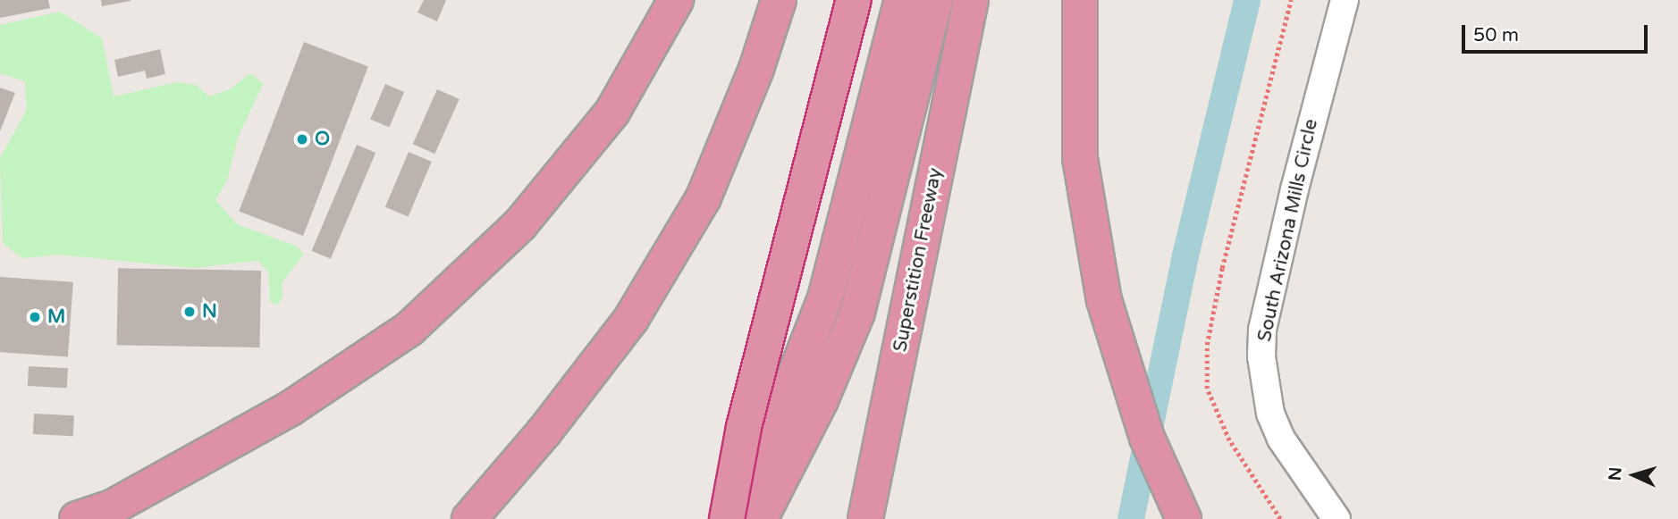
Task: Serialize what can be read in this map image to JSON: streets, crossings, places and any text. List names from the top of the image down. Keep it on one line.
{"streets":{"highway":["Superstition Freeway"],"lane":["South Arizona Mills Circle"]},"places":["O","N","M"],"scale_bar":"50 m","north":"left"}
